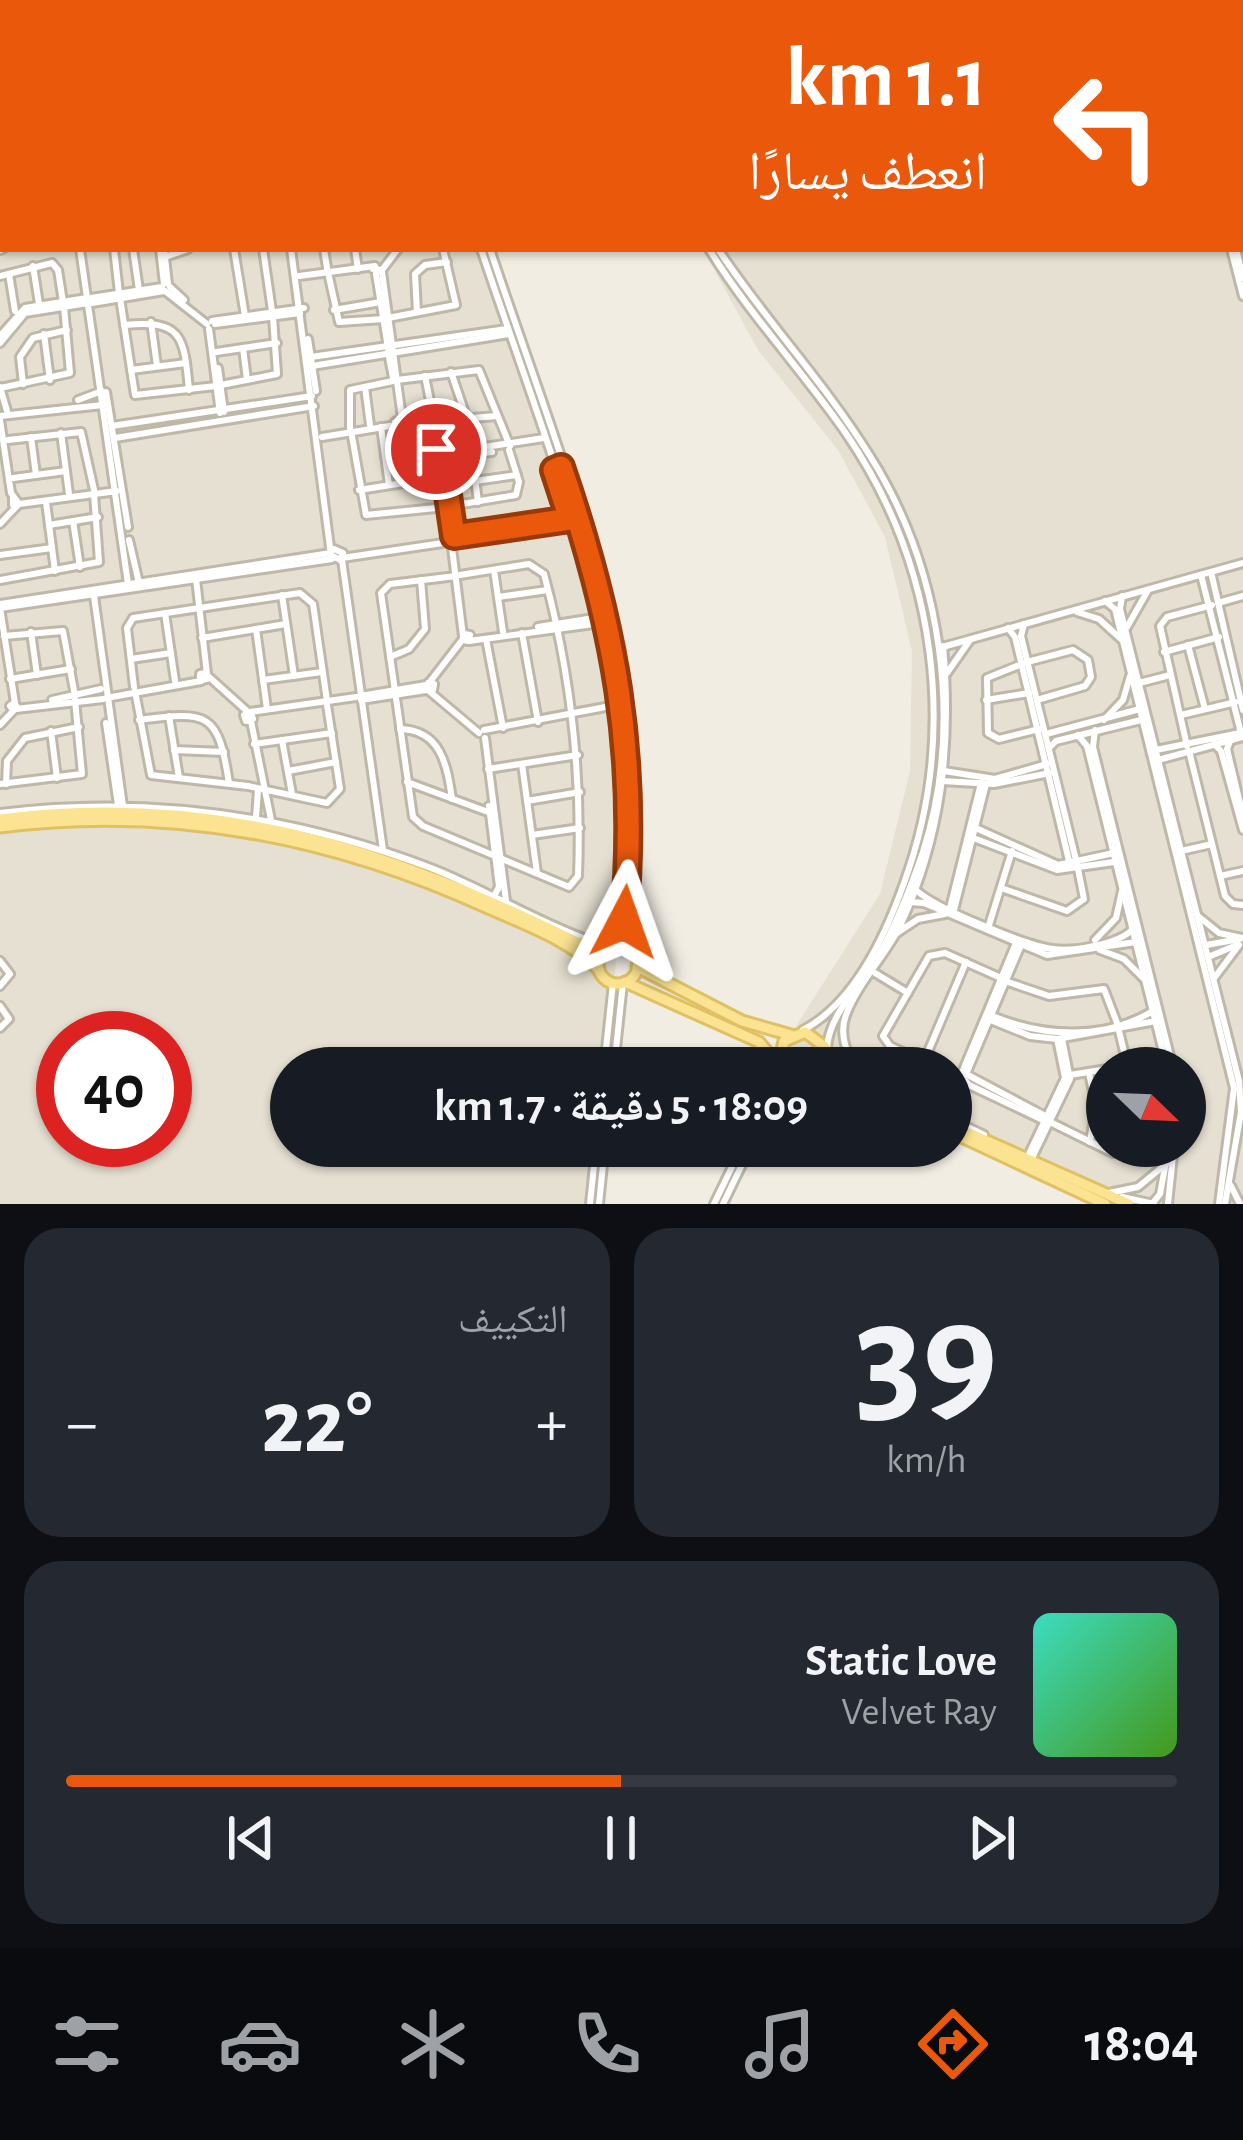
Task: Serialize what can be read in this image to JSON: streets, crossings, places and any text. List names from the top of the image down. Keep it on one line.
{"north":"bottom right","page":{"turn":["1.1 km","انعطف يسارًا"],"limit":"40","trip":"18:09 · 5 دقيقة · 1.7 km","tile":[["39","km/h"],"التكييف"],"heat":["−","22°","+"],"song":["Static Love","Velvet Ray"],"tabs":"18:04"}}
